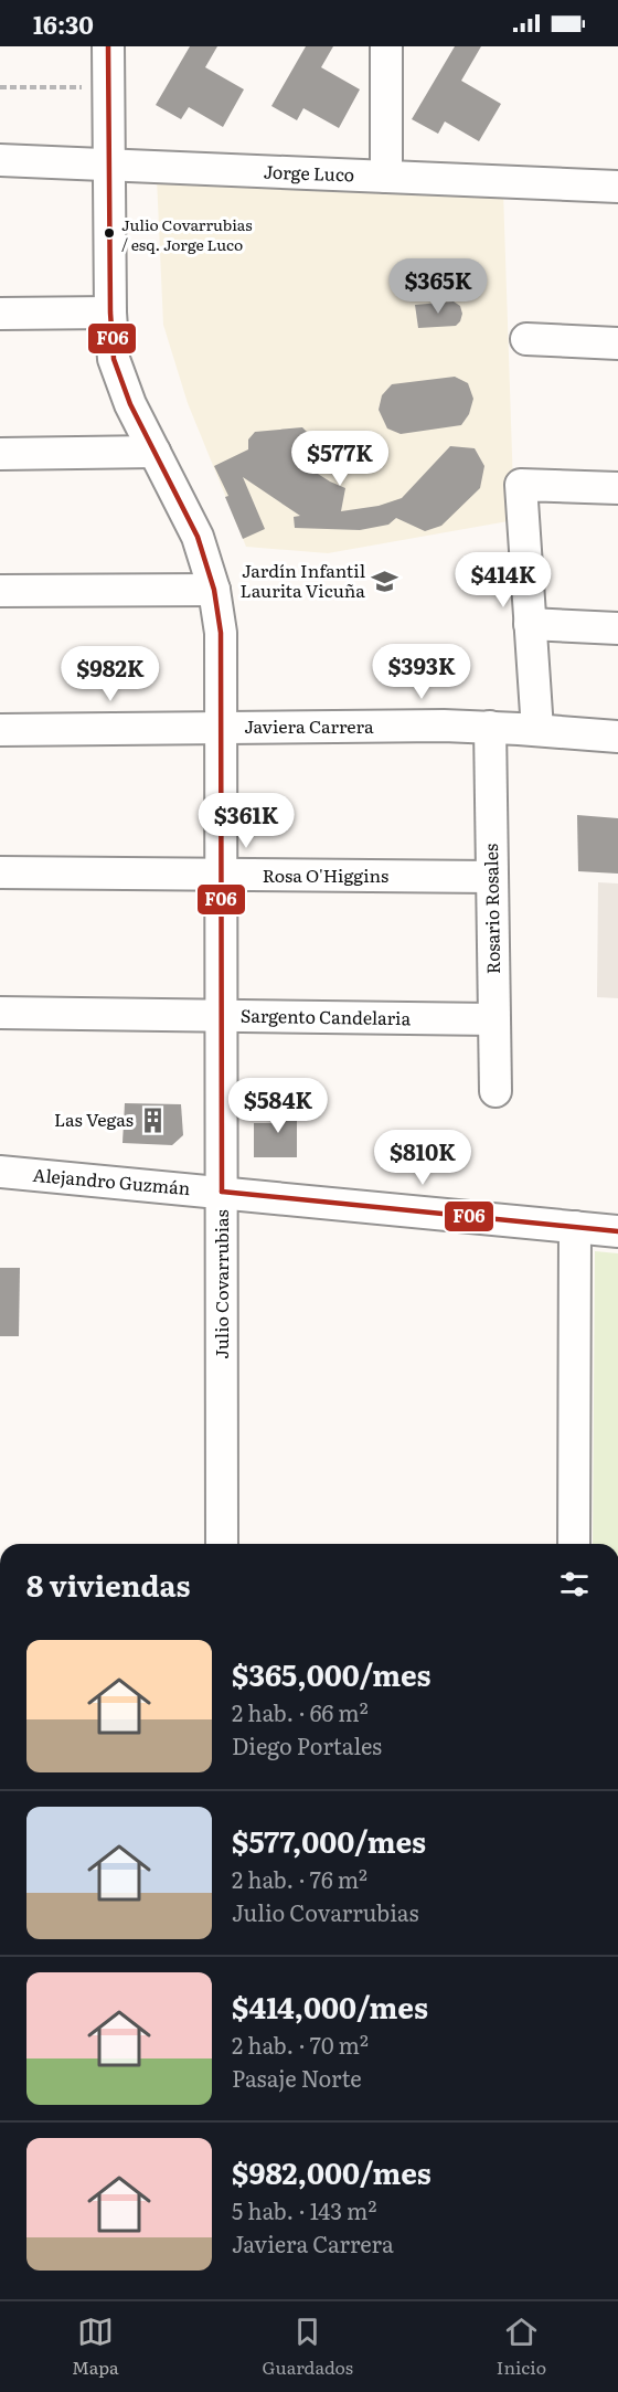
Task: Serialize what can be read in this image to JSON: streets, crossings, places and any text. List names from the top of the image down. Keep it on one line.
{"streets":{"street":["Jorge Luco","Javiera Carrera","Rosa O'Higgins","Rosario Rosales","Sargento Candelaria","Alejandro Guzmán","Julio Covarrubias"]},"crossings":[["Jorge Luco","Julio Covarrubias"],["Javiera Carrera","Rosario Rosales"],["Javiera Carrera","Julio Covarrubias"],["Rosa O'Higgins","Rosario Rosales"],["Rosa O'Higgins","Julio Covarrubias"],["Rosario Rosales","Sargento Candelaria"],["Sargento Candelaria","Julio Covarrubias"],["Alejandro Guzmán","Julio Covarrubias"]],"places":{"other":["Julio Covarrubias / esq. Jorge Luco"],"school or university":["Jardín Infantil Laurita Vicuña"],"building":["Las Vegas"]},"lines":["transit line F06"],"page":{"status":"16:30","price":["$365K","$577K","$414K","$393K","$982K","$361K","$584K","$810K"],"heading":"8 viviendas","list":[{"name":"$365,000/mes","note":"2 hab. · 66 m² · Diego Portales"},{"name":"$577,000/mes","note":"2 hab. · 76 m² · Julio Covarrubias"},{"name":"$414,000/mes","note":"2 hab. · 70 m² · Pasaje Norte"},{"name":"$982,000/mes","note":"5 hab. · 143 m² · Javiera Carrera"}],"tabs":["Mapa","Guardados","Inicio"]}}
